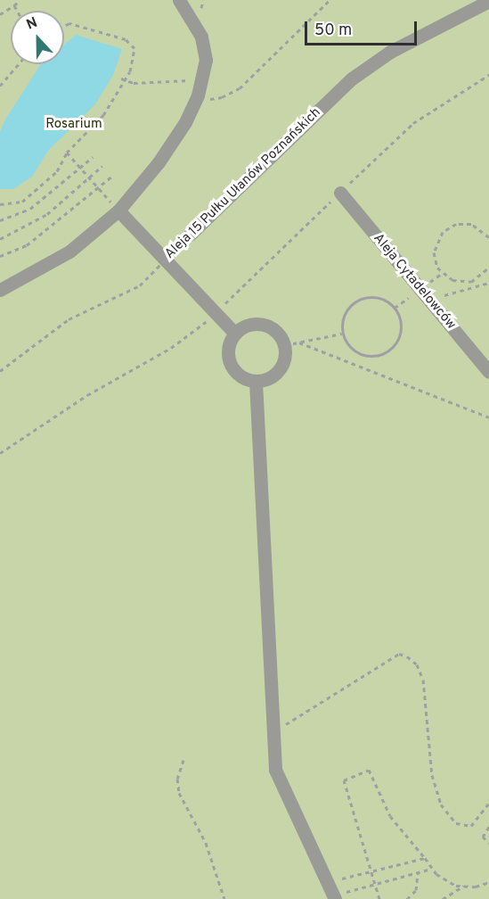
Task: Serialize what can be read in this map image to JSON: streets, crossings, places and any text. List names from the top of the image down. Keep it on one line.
{"streets":{"street":["Aleja 15 Pułku Ułanów Poznańskich","Aleja Cytadelowców"]},"parks":["Rosarium"],"scale_bar":"50 m","north":"top"}
